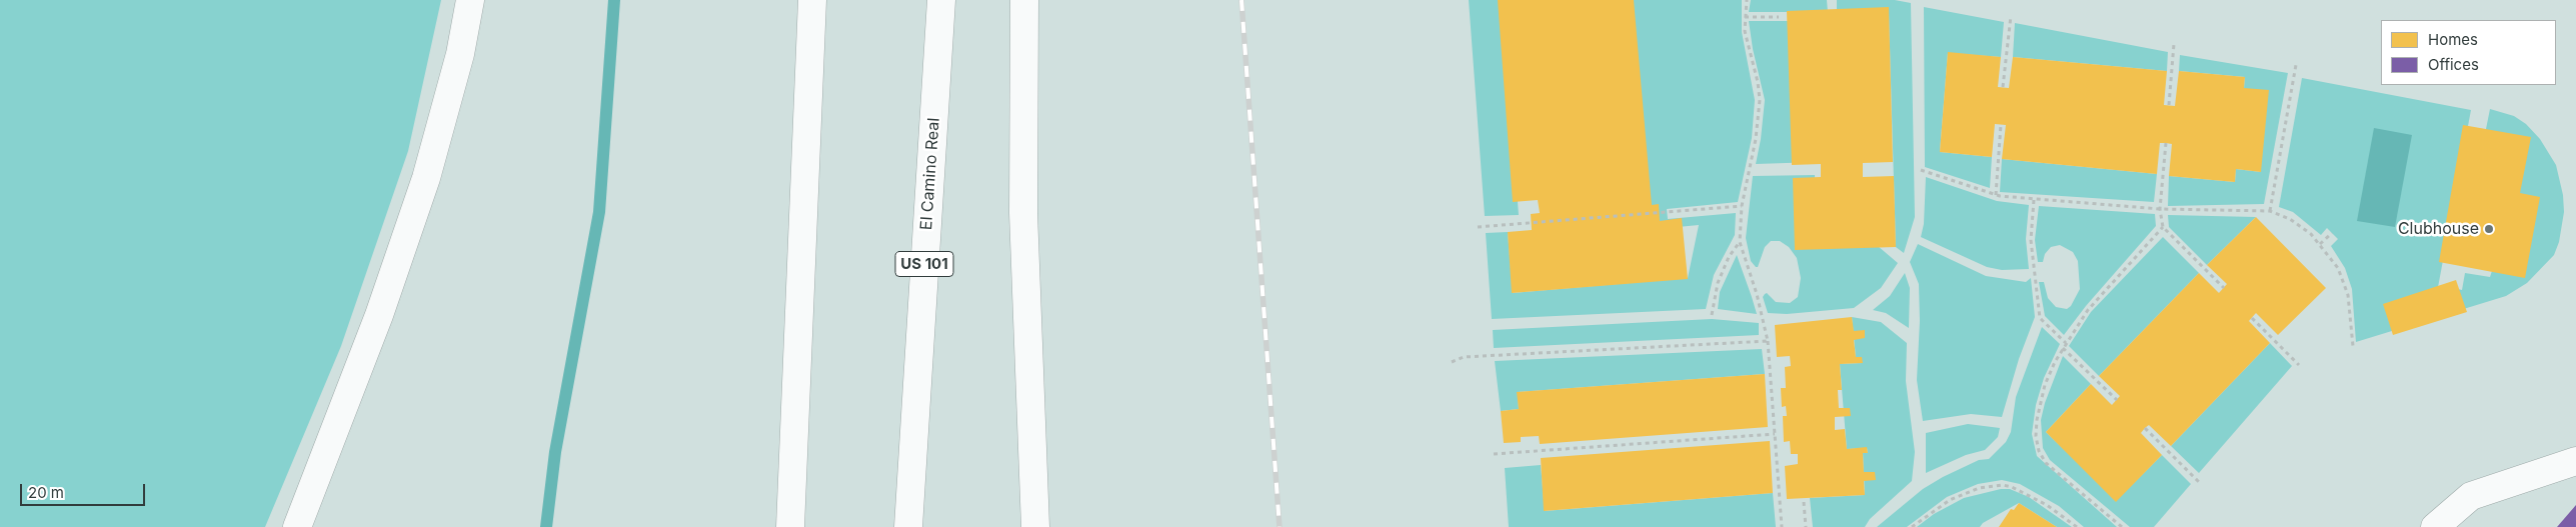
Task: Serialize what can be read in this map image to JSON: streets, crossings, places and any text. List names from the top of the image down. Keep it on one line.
{"streets":{"main road":["El Camino Real","US 101"]},"places":["Clubhouse"],"legend":["Homes","Offices"],"scale_bar":"20 m"}
